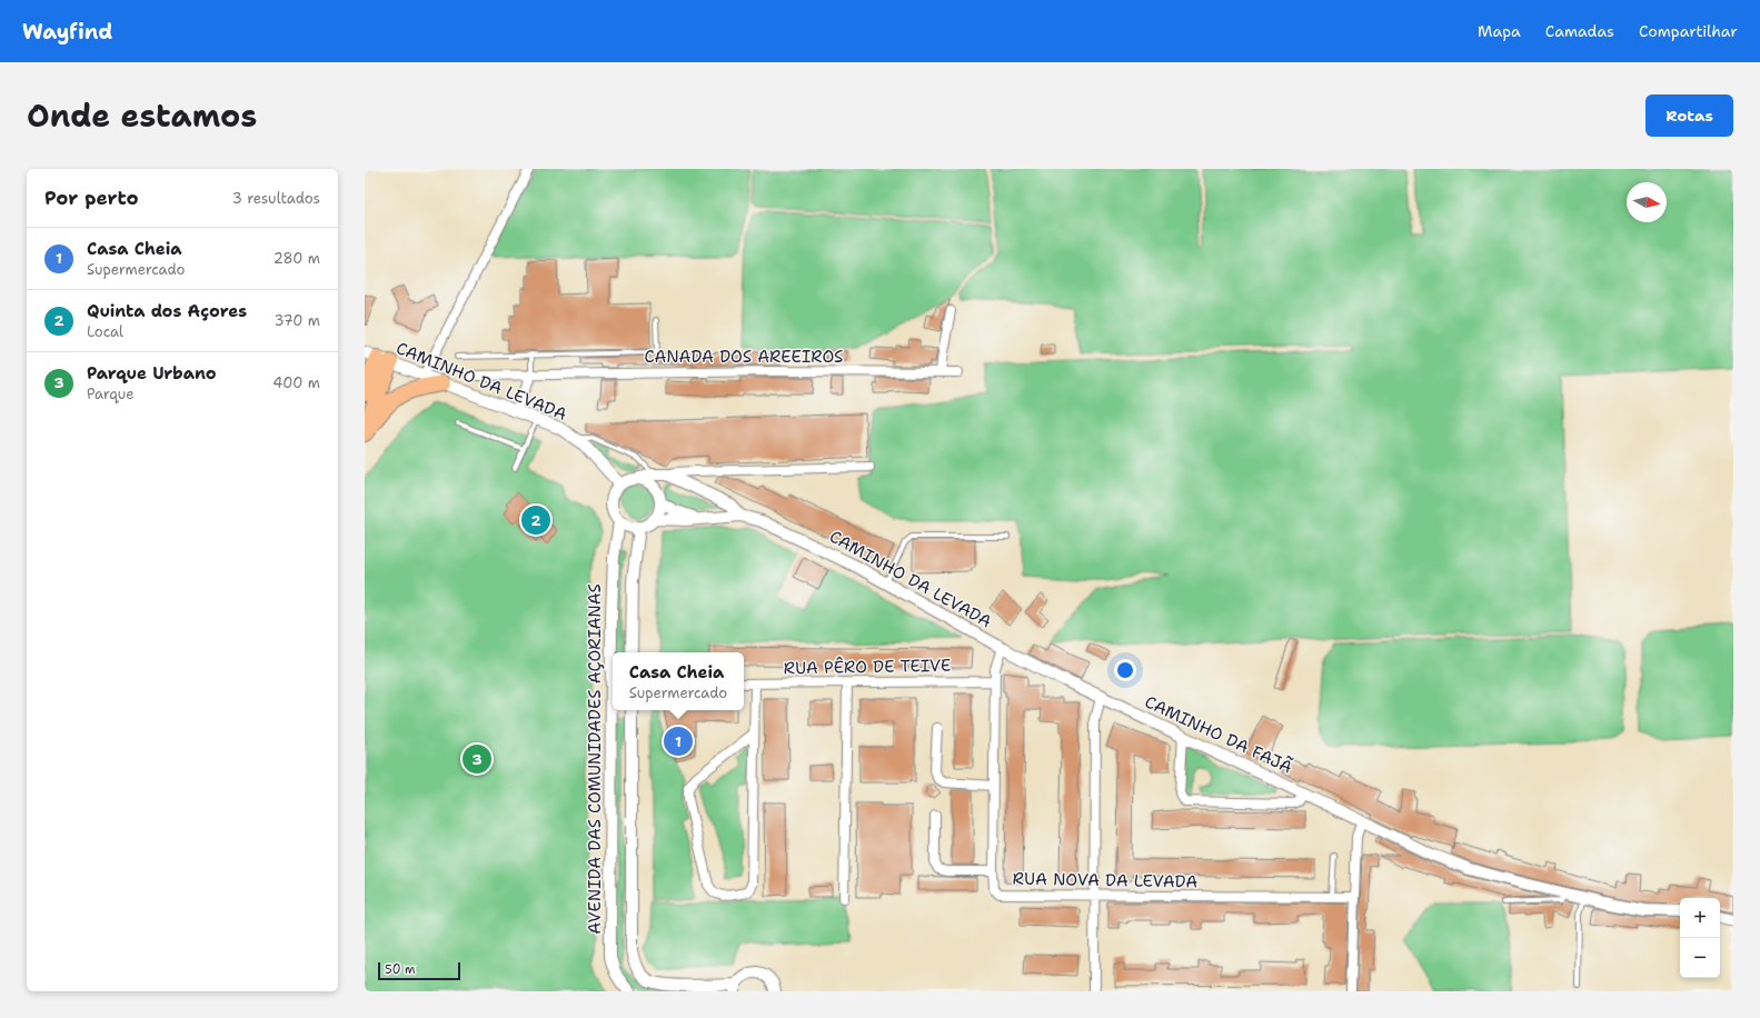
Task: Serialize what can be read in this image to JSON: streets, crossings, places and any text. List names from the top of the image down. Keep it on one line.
{"streets":{"street":["CANADA DOS AREEIROS","CAMINHO DA LEVADA","RUA PÊRO DE TEIVE","CAMINHO DA FAJÃ","AVENIDA DAS COMUNIDADES AÇORIANAS","RUA NOVA DA LEVADA"]},"crossings":[["CAMINHO DA LEVADA","CAMINHO DA FAJÃ"],["CAMINHO DA LEVADA","AVENIDA DAS COMUNIDADES AÇORIANAS"],["CAMINHO DA LEVADA","RUA NOVA DA LEVADA"],["RUA PÊRO DE TEIVE","RUA NOVA DA LEVADA"]],"scale_bar":"50 m","north":"right","page":{"header":"Wayfind","nav":["Mapa","Camadas","Compartilhar"],"title":"Onde estamos","buttons":"Rotas","heading":["Por perto","3 resultados"],"list":[{"mark":"1","name":"Casa Cheia","note":"Supermercado","value":"280 m"},{"mark":"2","name":"Quinta dos Açores","note":"Local","value":"370 m"},{"mark":"3","name":"Parque Urbano","note":"Parque","value":"400 m"}],"pins":["2","1","3"],"popup":["Casa Cheia","Supermercado"],"map_buttons":["+","−"],"scale":"50 m"}}
